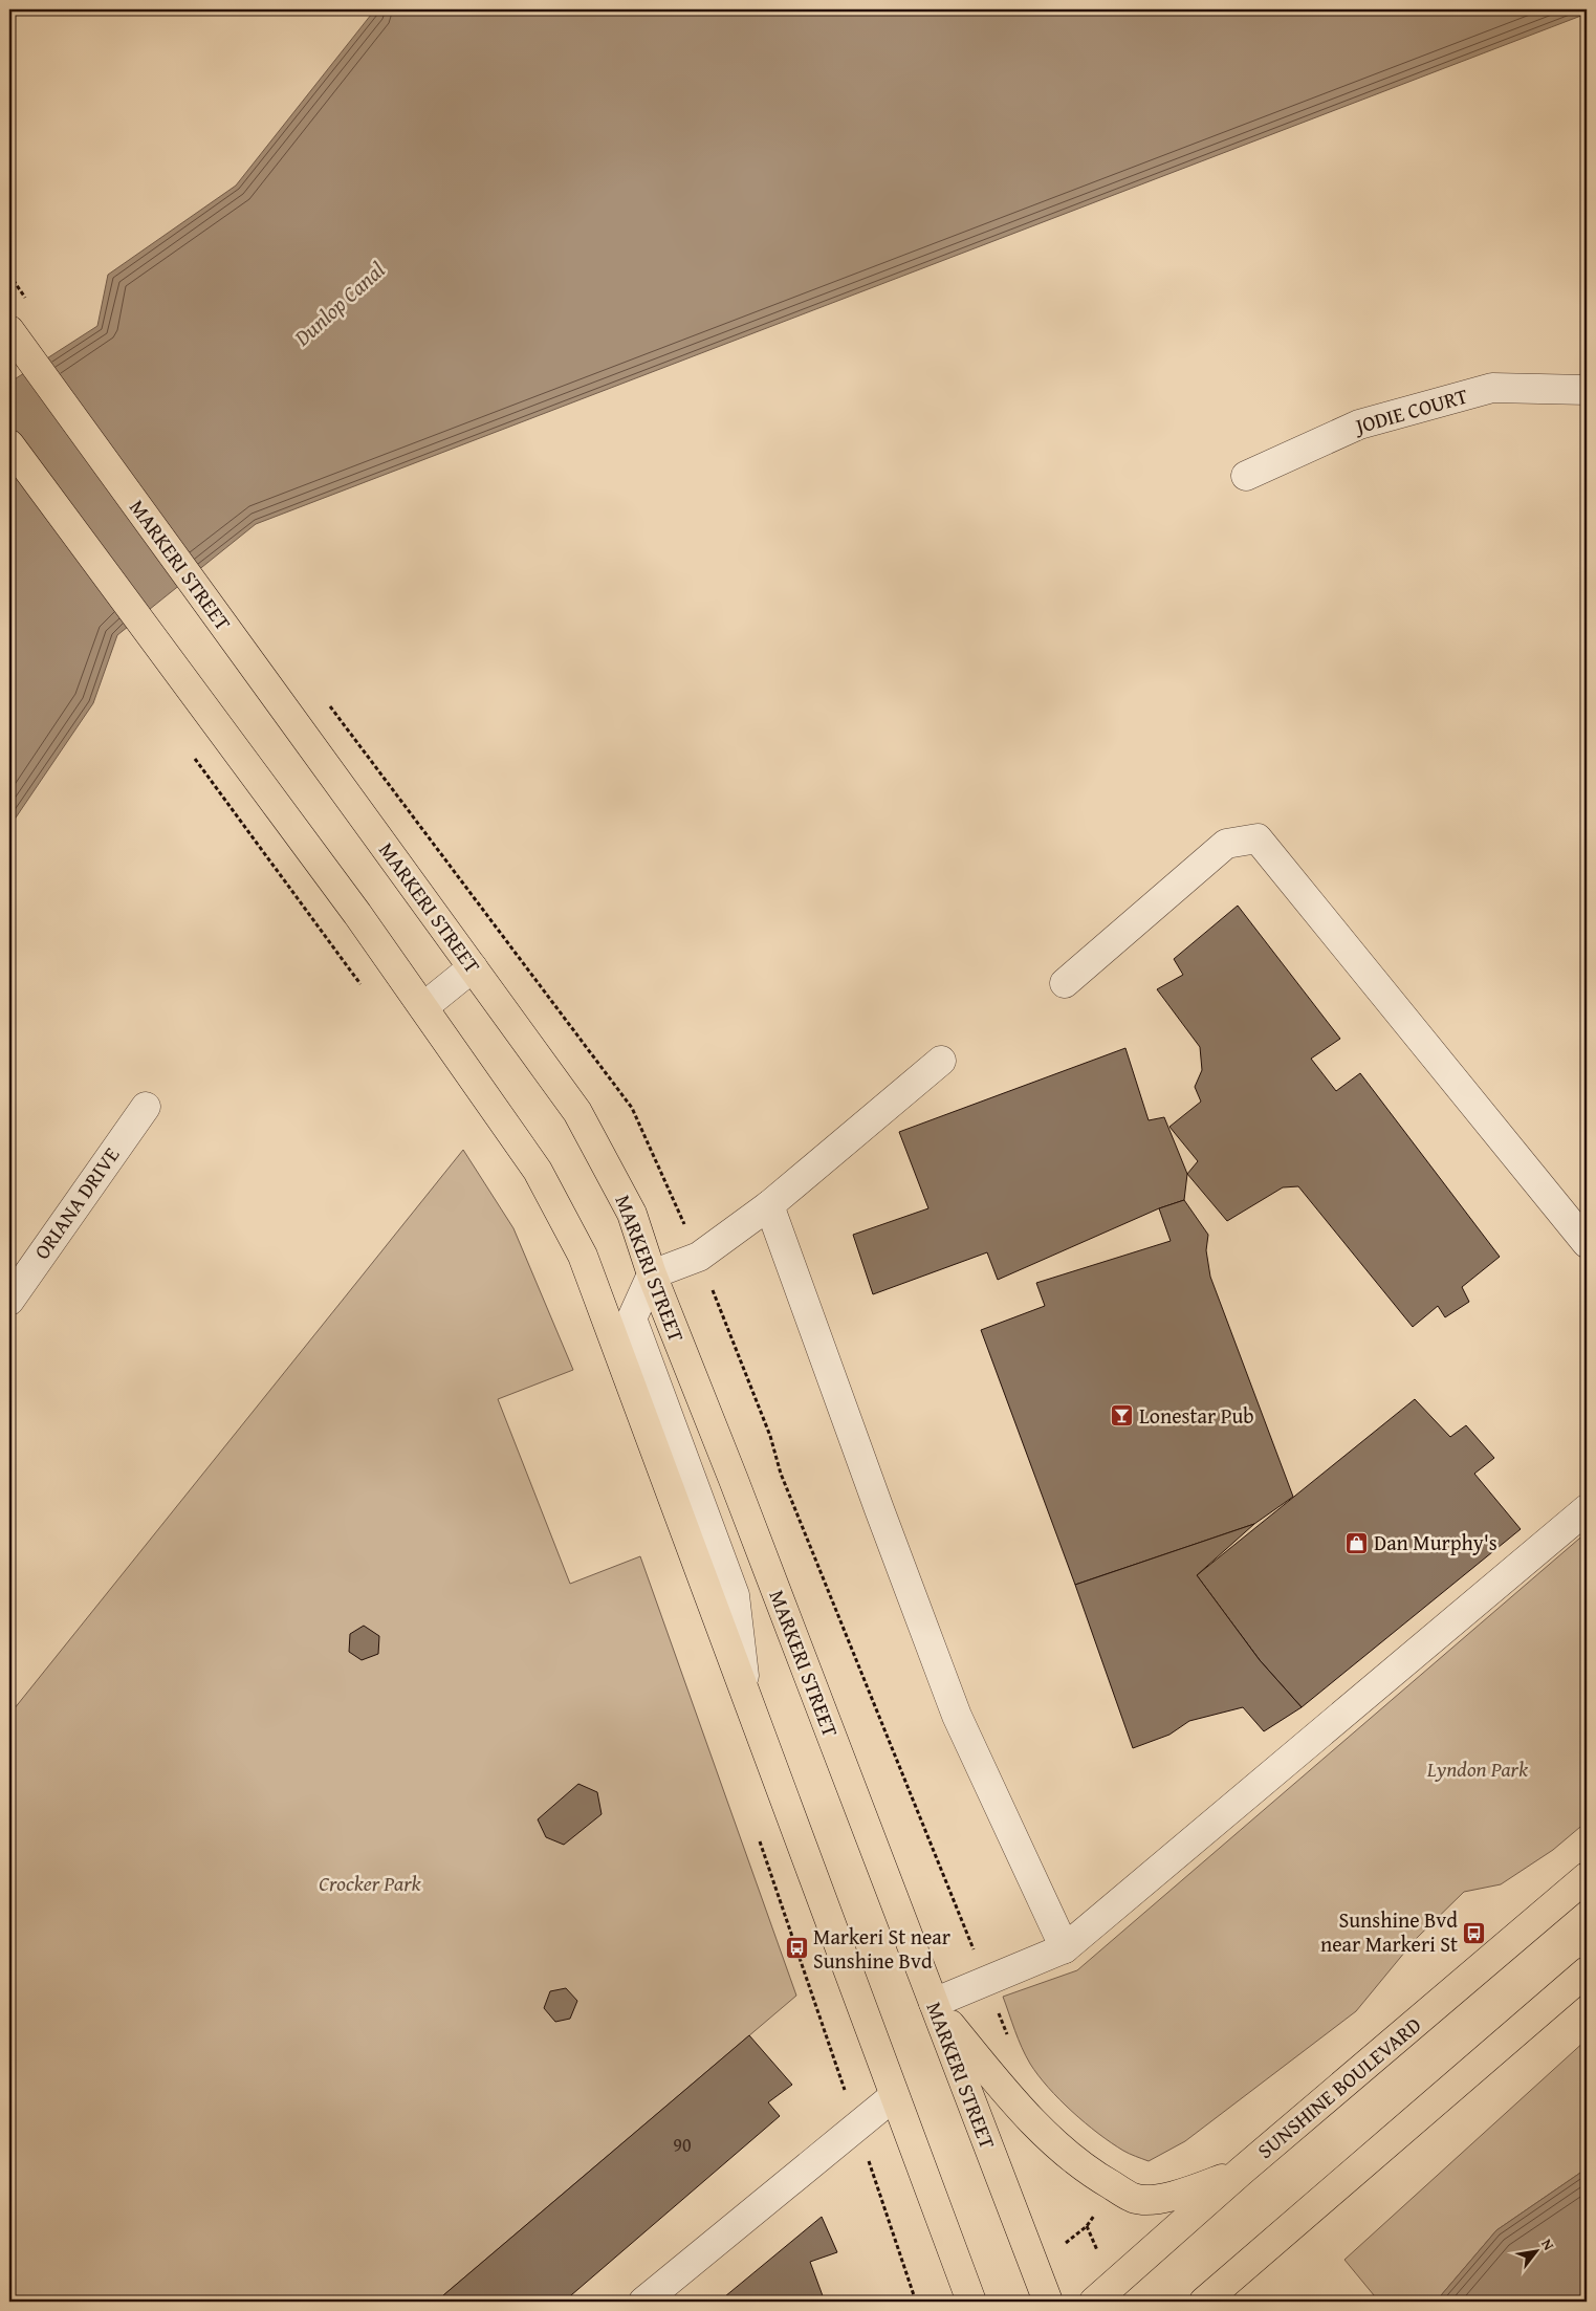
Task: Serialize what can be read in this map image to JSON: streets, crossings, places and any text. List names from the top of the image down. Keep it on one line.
{"streets":{"main road":["MARKERI STREET","SUNSHINE BOULEVARD"],"street":["JODIE COURT","ORIANA DRIVE"]},"water":["Dunlop Canal"],"parks":["Lyndon Park","Crocker Park"],"places":{"bar":["Lonestar Pub"],"shop":["Dan Murphy's"],"bus stop":["Sunshine Bvd near Markeri St","Markeri St near Sunshine Bvd"]},"house_numbers":["90"],"north":"top right"}
